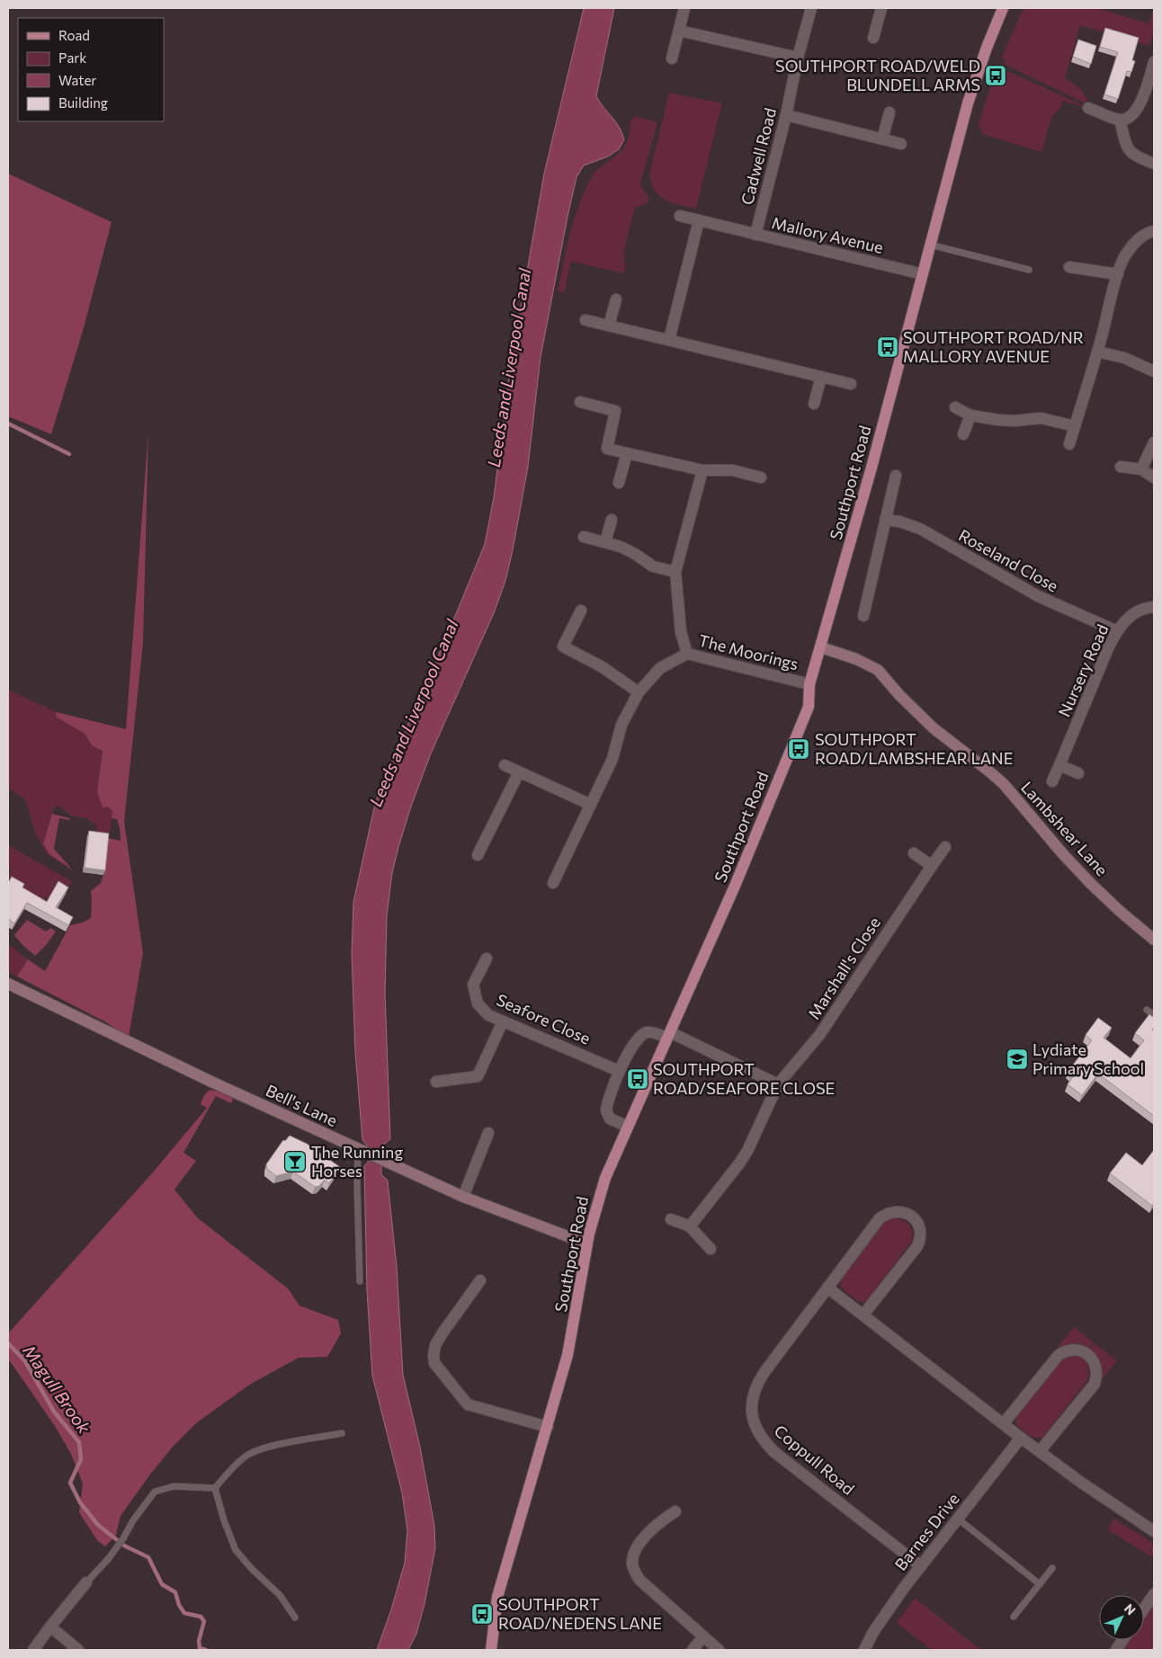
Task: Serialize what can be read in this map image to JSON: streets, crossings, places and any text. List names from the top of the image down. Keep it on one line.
{"streets":{"main road":["Southport Road"],"street":["Cadwell Road","Mallory Avenue","Roseland Close","The Moorings","Nursery Road","Lambshear Lane","Marshall's Close","Seafore Close","Bell's Lane","Coppull Road","Barnes Drive"]},"crossings":[["Cadwell Road","Mallory Avenue"],["Mallory Avenue","Southport Road"],["Southport Road","The Moorings"],["Southport Road","Lambshear Lane"],["Southport Road","Bell's Lane"],["Roseland Close","Nursery Road"],["Coppull Road","Barnes Drive"]],"water":["Leeds and Liverpool Canal","Magull Brook"],"places":{"bus stop":["SOUTHPORT ROAD/WELD BLUNDELL ARMS","SOUTHPORT ROAD/NR MALLORY AVENUE","SOUTHPORT ROAD/LAMBSHEAR LANE","SOUTHPORT ROAD/SEAFORE CLOSE","SOUTHPORT ROAD/NEDENS LANE"],"school or university":["Lydiate Primary School"],"bar":["The Running Horses"]},"legend":["Road","Park","Water","Building"],"north":"top right"}
